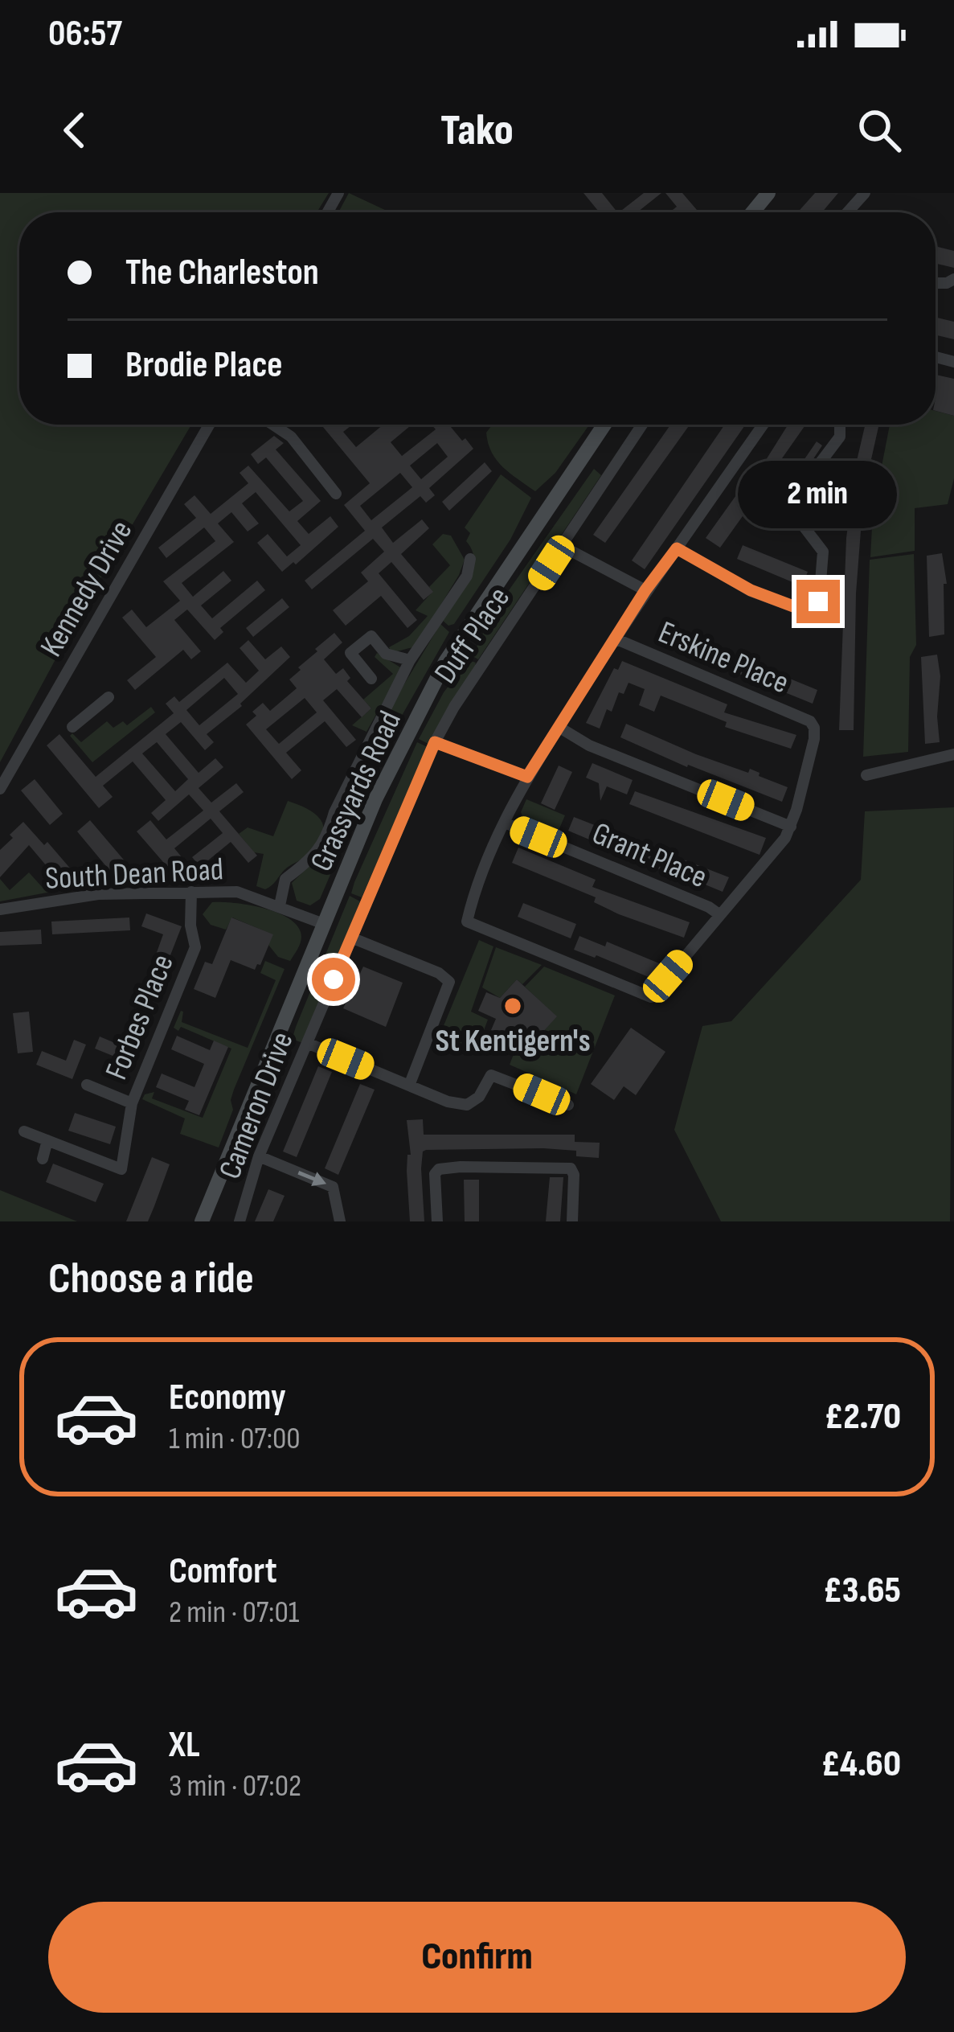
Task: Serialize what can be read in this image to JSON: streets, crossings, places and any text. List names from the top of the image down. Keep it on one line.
{"streets":{"main road":["Grassyards Road"],"street":["Kennedy Drive","Duff Place","Erskine Place","Grant Place","South Dean Road","Forbes Place","Cameron Drive"]},"crossings":[["Duff Place","Cameron Drive"],["Grassyards Road","South Dean Road"],["South Dean Road","Forbes Place"]],"places":["St Kentigern's"],"page":{"status":"06:57","header":"Tako","banner":["The Charleston","Brodie Place"],"bubble":"2 min","heading":"Choose a ride","list":[{"name":"Economy","note":"1 min · 07:00","value":"£2.70"},{"name":"Comfort","note":"2 min · 07:01","value":"£3.65"},{"name":"XL","note":"3 min · 07:02","value":"£4.60"}],"buttons":"Confirm"}}
